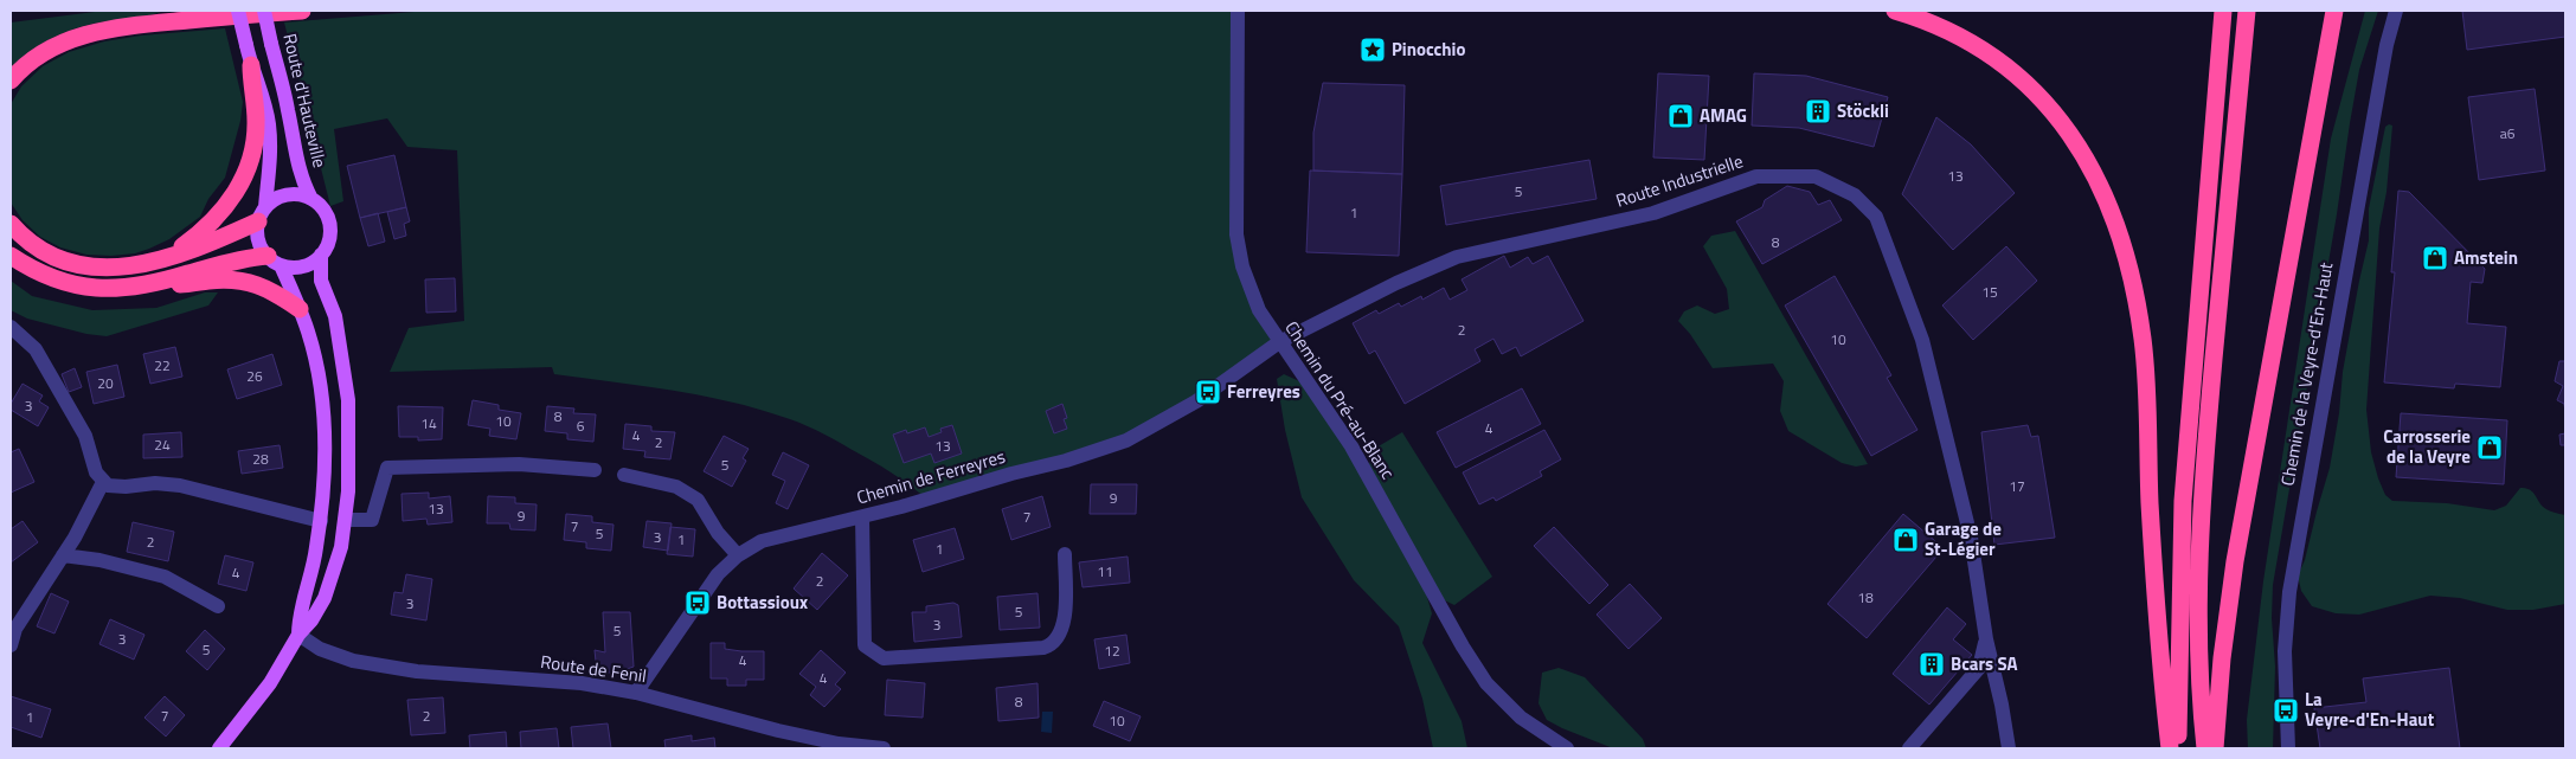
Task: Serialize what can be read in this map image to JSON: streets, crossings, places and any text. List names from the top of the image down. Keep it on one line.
{"streets":{"main road":["Route d'Hauteville"],"street":["Route Industrielle","Chemin de la Veyre-d'En-Haut","Chemin du Pré-au-Blanc","Chemin de Ferreyres","Route de Fenil"]},"crossings":[["Route Industrielle","Chemin du Pré-au-Blanc"],["Route Industrielle","Chemin de Ferreyres"],["Chemin du Pré-au-Blanc","Chemin de Ferreyres"],["Chemin de Ferreyres","Route de Fenil"]],"places":{"place":["Pinocchio"],"building":["Stöckli","Bcars SA"],"shop":["AMAG","Amstein","Carrosserie de la Veyre","Garage de St-Légier"],"bus stop":["Ferreyres","Bottassioux","La Veyre-d'En-Haut"]},"house_numbers":["a6","13","5","1","8","15","2","10","22","26","20","3","8","10","14","6","4","4","2","24","13","28","5","17","9","13","9","7","7","5","3","1","2","1","11","4","2","18","3","5","3","5","3","5","12","4","4","8","7","2","1","10"]}
